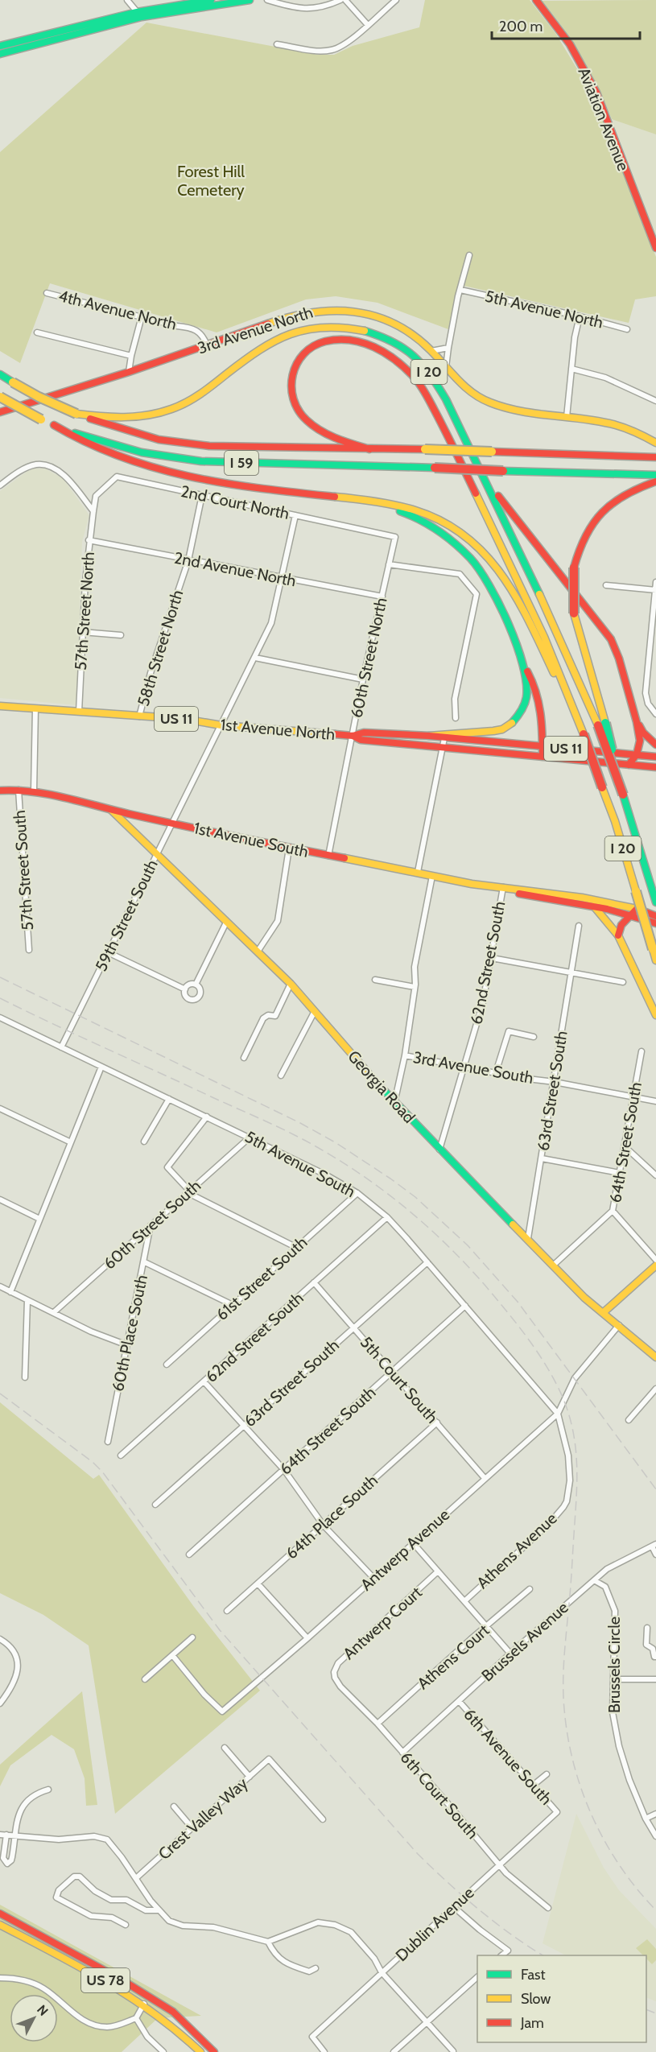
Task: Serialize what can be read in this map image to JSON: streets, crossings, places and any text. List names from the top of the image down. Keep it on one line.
{"streets":{"main road":["Aviation Avenue","3rd Avenue North","I 20","I 59","US 11","1st Avenue North","1st Avenue South","Georgia Road","US 78"],"street":["5th Avenue North","4th Avenue North","2nd Court North","2nd Avenue North","57th Street North","58th Street North","60th Street North","57th Street South","59th Street South","62nd Street South","3rd Avenue South","63rd Street South","64th Street South","5th Avenue South","60th Street South","61st Street South","60th Place South","5th Court South","64th Place South","Antwerp Avenue","Athens Avenue","Antwerp Court","Brussels Avenue","Athens Court","Brussels Circle","6th Avenue South","6th Court South","Crest Valley Way","Dublin Avenue"]},"crossings":[["4th Avenue North","3rd Avenue North"],["I 20","I 59"],["2nd Court North","57th Street North"],["2nd Court North","58th Street North"],["2nd Court North","60th Street North"],["2nd Court North","59th Street South"],["2nd Avenue North","57th Street North"],["2nd Avenue North","58th Street North"],["2nd Avenue North","60th Street North"],["2nd Avenue North","59th Street South"],["57th Street North","1st Avenue North"],["58th Street North","1st Avenue North"],["60th Street North","1st Avenue North"],["60th Street North","1st Avenue South"],["1st Avenue North","59th Street South"],["1st Avenue South","57th Street South"],["1st Avenue South","59th Street South"],["1st Avenue South","62nd Street South"],["1st Avenue South","Georgia Road"],["59th Street South","Georgia Road"],["59th Street South","5th Avenue South"],["62nd Street South","3rd Avenue South"],["62nd Street South","Georgia Road"],["62nd Street South","5th Avenue South"],["62nd Street South","5th Court South"],["3rd Avenue South","63rd Street South"],["3rd Avenue South","64th Street South"],["Georgia Road","63rd Street South"],["Georgia Road","64th Street South"],["Georgia Road","Antwerp Avenue"],["63rd Street South","5th Avenue South"],["63rd Street South","5th Court South"],["64th Street South","5th Avenue South"],["64th Street South","5th Court South"],["5th Avenue South","60th Street South"],["5th Avenue South","61st Street South"],["5th Avenue South","Antwerp Avenue"],["5th Avenue South","Athens Avenue"],["60th Street South","60th Place South"],["5th Court South","64th Place South"],["5th Court South","Antwerp Avenue"],["Antwerp Avenue","Athens Avenue"],["Antwerp Court","6th Court South"],["Brussels Avenue","Brussels Circle"],["Brussels Avenue","6th Avenue South"],["Brussels Avenue","6th Court South"],["Athens Court","6th Court South"],["6th Avenue South","Dublin Avenue"],["6th Court South","Dublin Avenue"]],"parks":["Forest Hill Cemetery"],"legend":["Fast","Slow","Jam"],"scale_bar":"200 m","north":"top right"}
